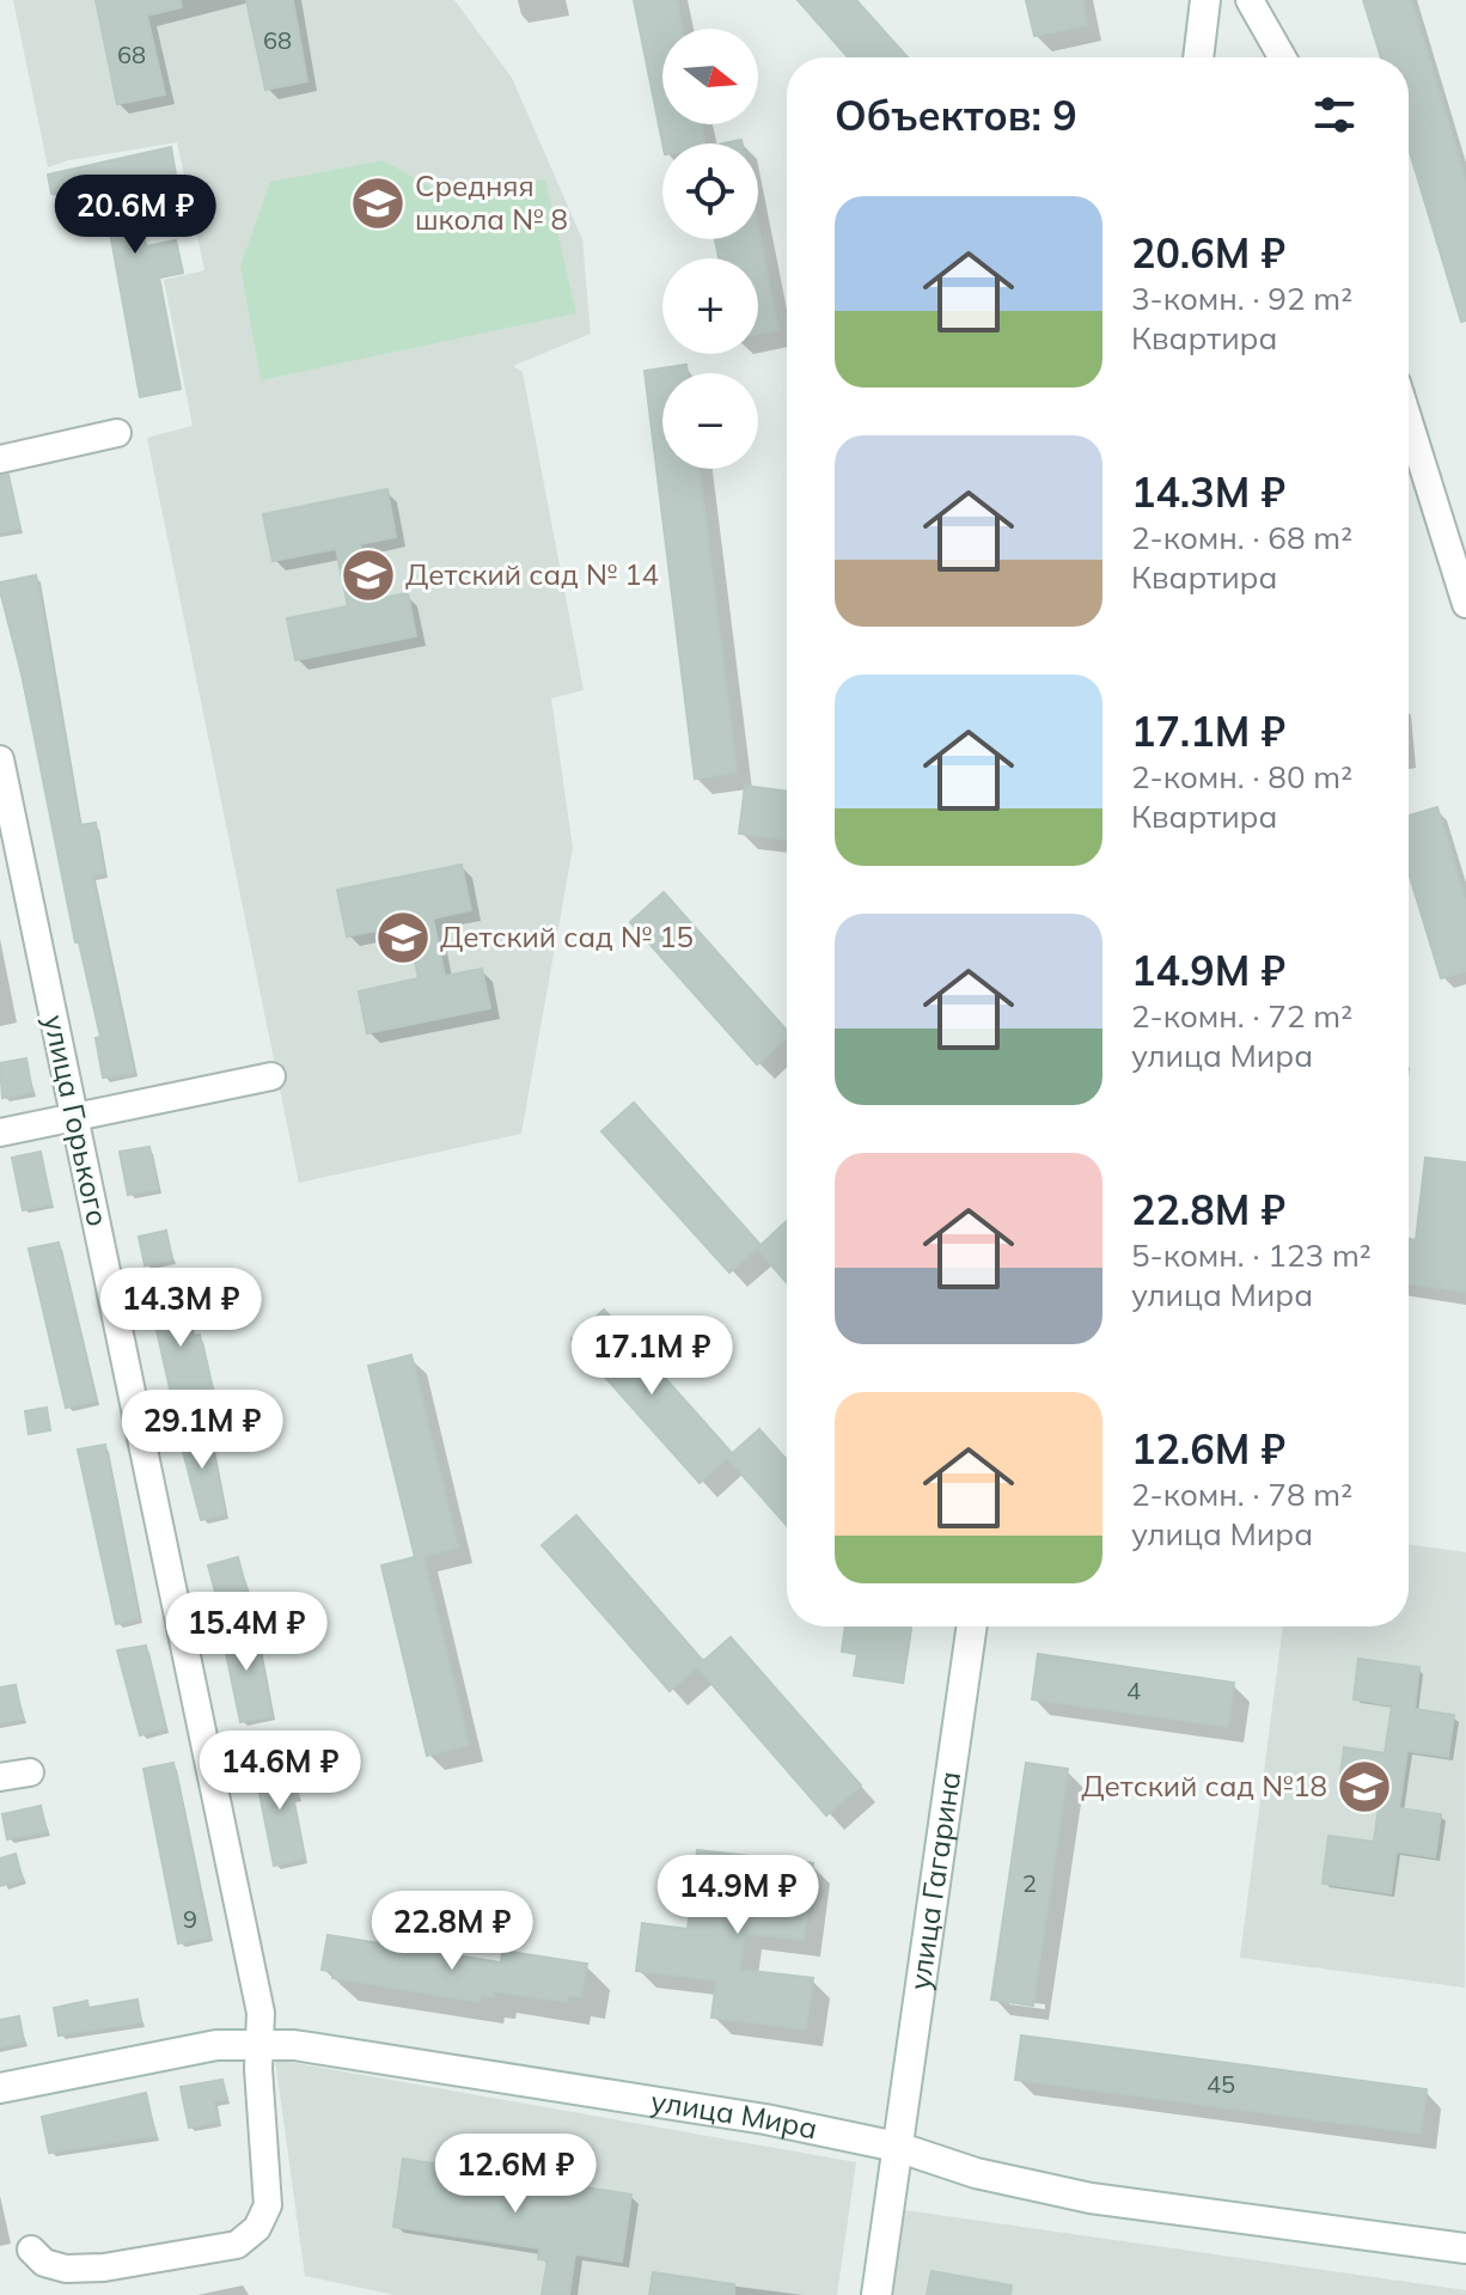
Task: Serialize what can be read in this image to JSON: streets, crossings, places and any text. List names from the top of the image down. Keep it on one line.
{"streets":{"main road":["улица Гагарина","улица Мира"],"street":["улица Горького"]},"crossings":[["улица Горького","улица Мира"],["улица Гагарина","улица Мира"]],"places":{"school or university":["Cредняя школа № 8","Детский сад № 14","Детский сад № 15","Детский сад №18"]},"house_numbers":["68","68","4","2","9","45"],"north":"right","page":{"map_buttons":["+","−"],"heading":"Объектов: 9","list":[{"name":"20.6M ₽","note":"3-комн. · 92 m² · Квартира"},{"name":"14.3M ₽","note":"2-комн. · 68 m² · Квартира"},{"name":"17.1M ₽","note":"2-комн. · 80 m² · Квартира"},{"name":"14.9M ₽","note":"2-комн. · 72 m² · улица Мира"},{"name":"22.8M ₽","note":"5-комн. · 123 m² · улица Мира"},{"name":"12.6M ₽","note":"2-комн. · 78 m² · улица Мира"}],"price":["20.6M ₽","14.3M ₽","17.1M ₽","29.1M ₽","15.4M ₽","14.6M ₽","14.9M ₽","22.8M ₽","12.6M ₽"]}}
